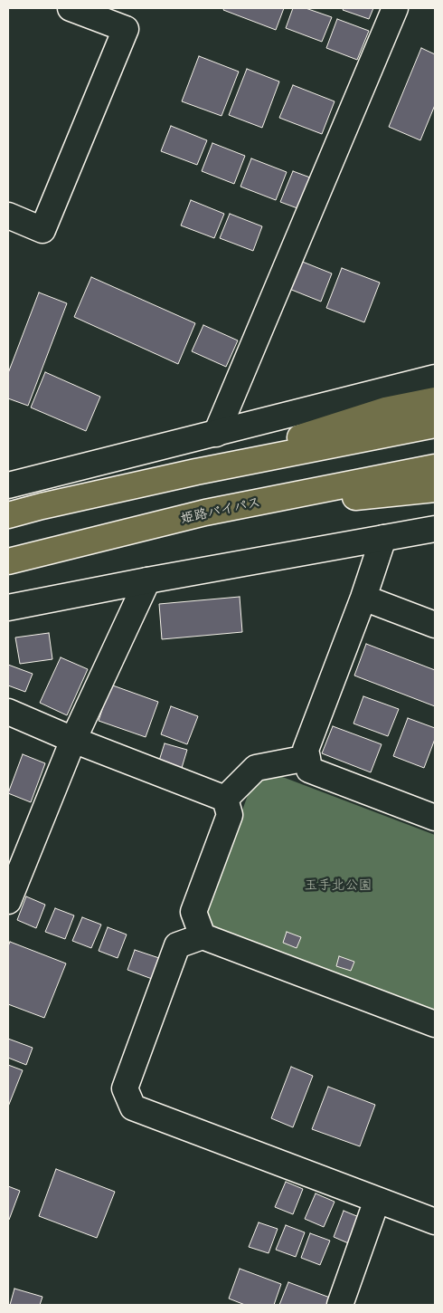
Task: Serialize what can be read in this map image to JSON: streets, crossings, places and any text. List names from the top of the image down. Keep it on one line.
{"streets":{"highway":["姫路バイパス"]},"parks":["玉手北公園"]}
